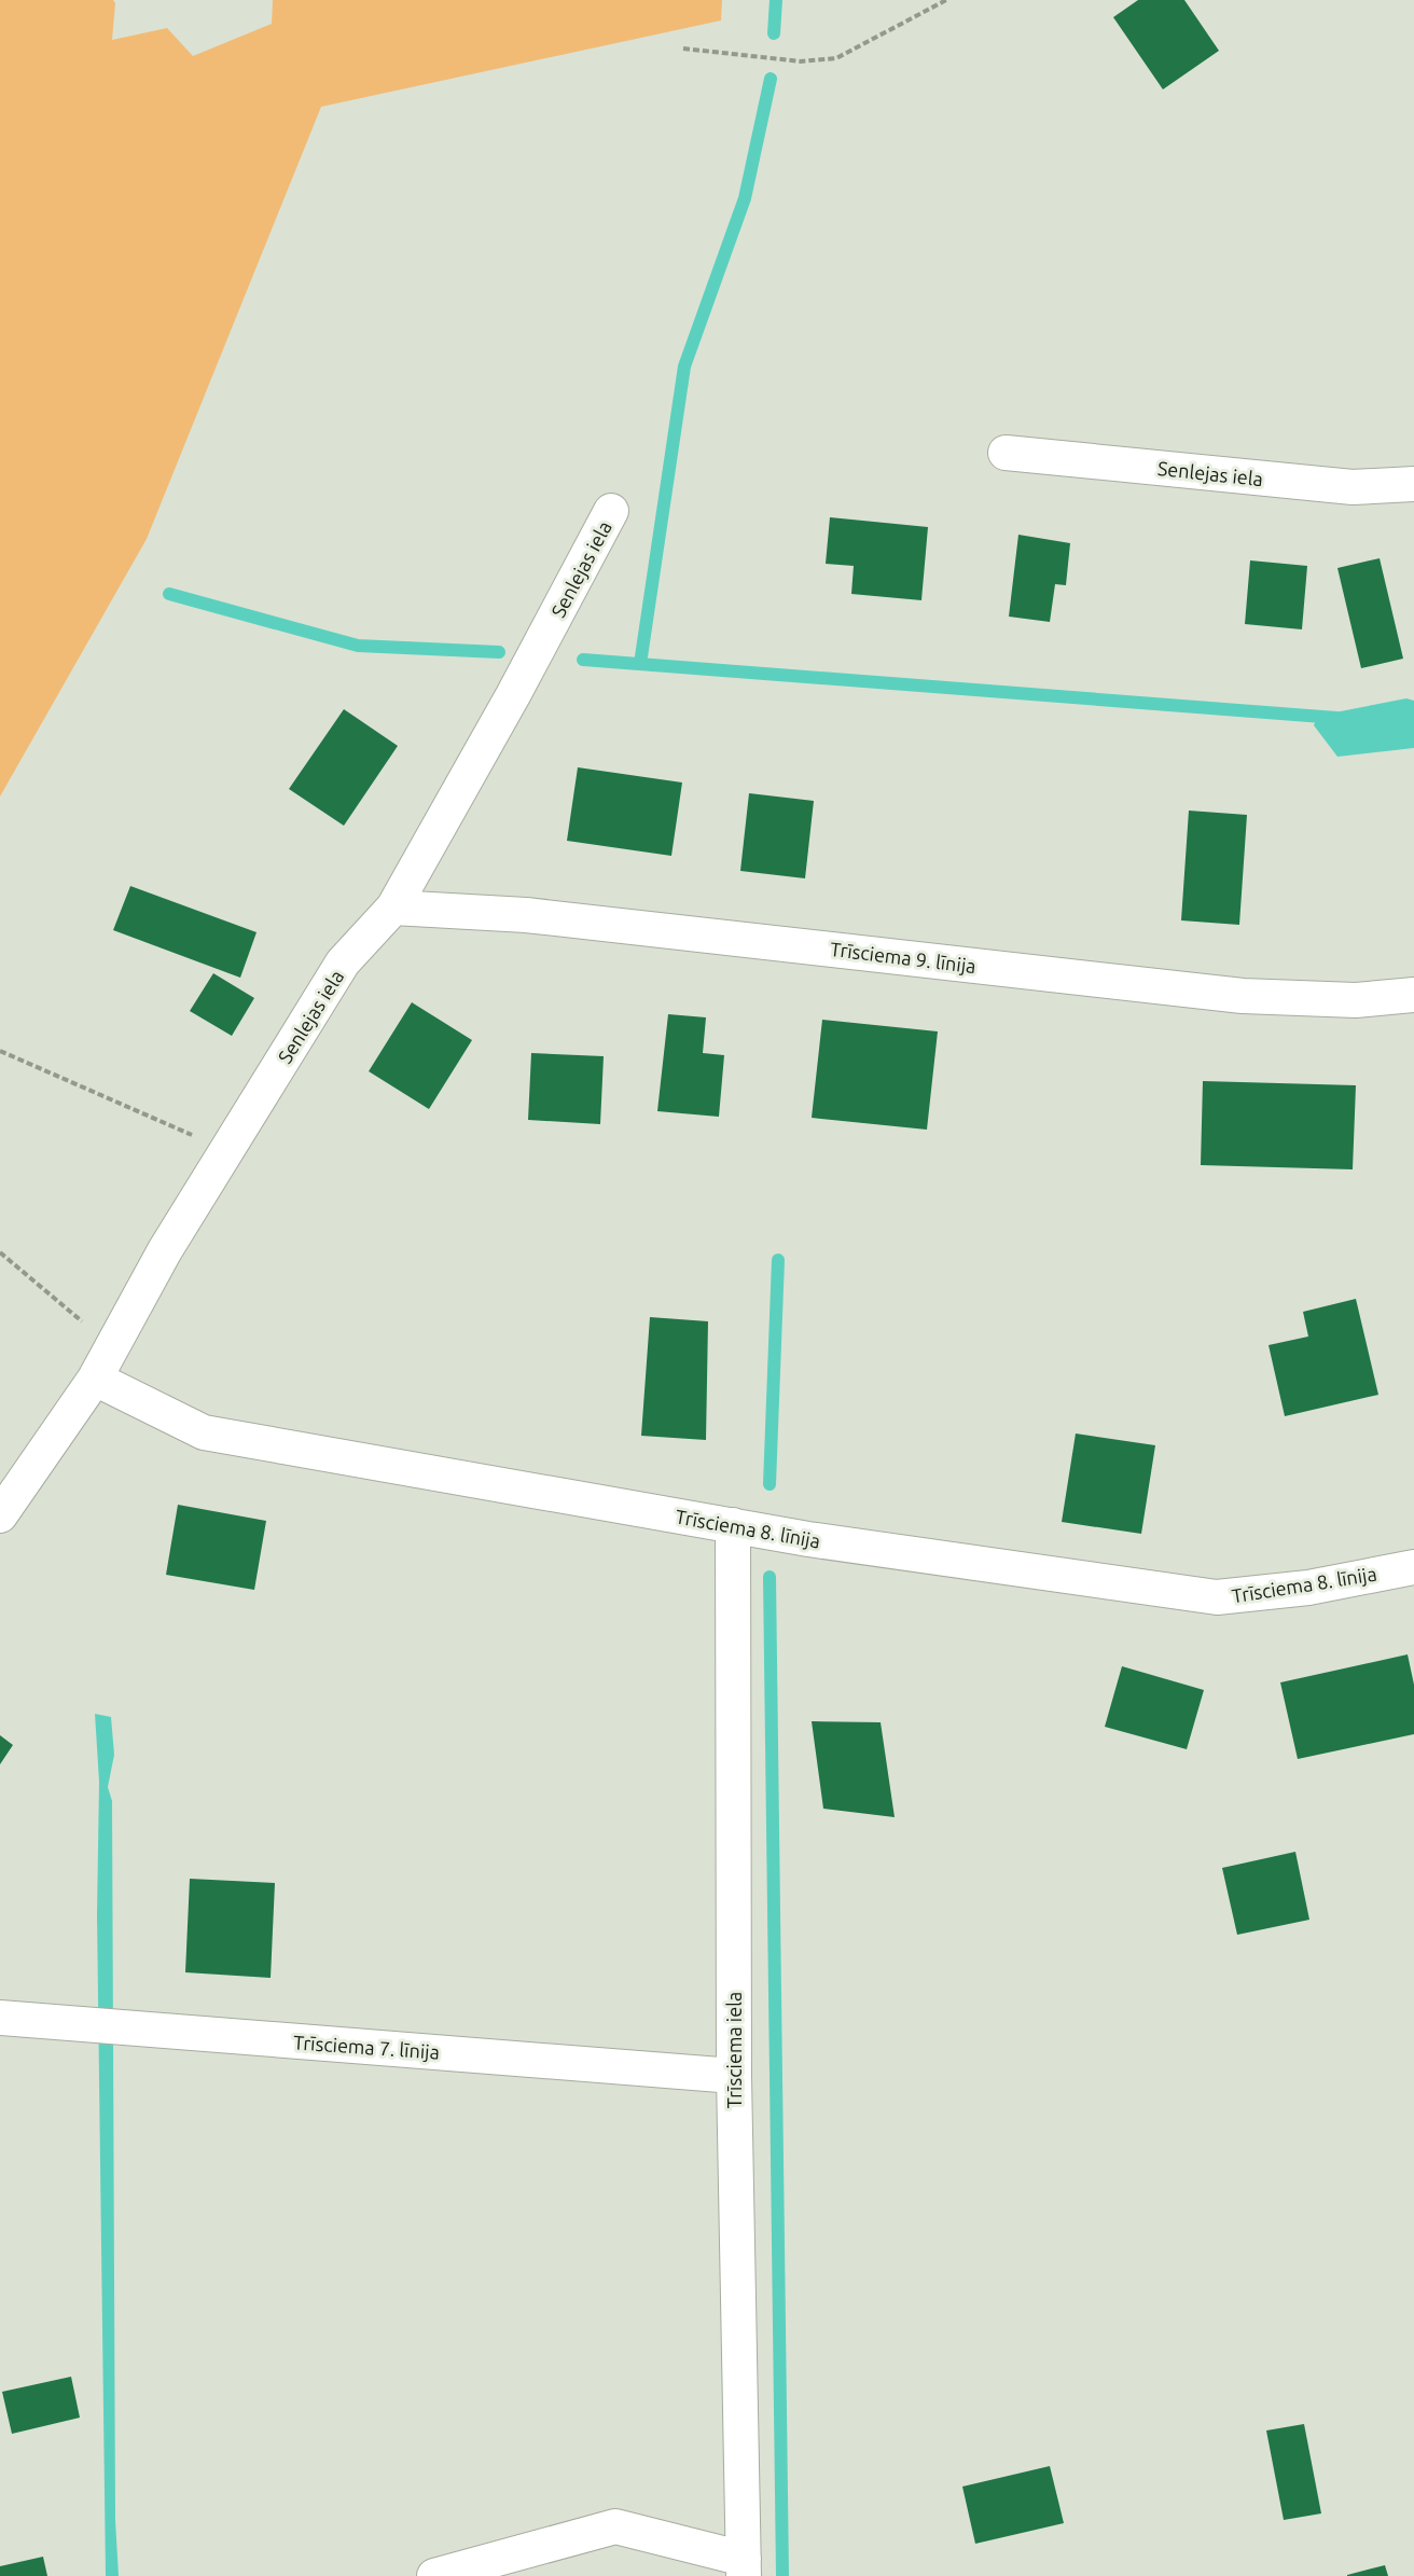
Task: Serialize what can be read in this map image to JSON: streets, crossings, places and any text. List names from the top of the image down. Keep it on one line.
{"streets":{"street":["Senlejas iela","Trīsciema 9. līnija","Trīsciema 8. līnija","Trīsciema 7. līnija","Trīsciema iela"]},"crossings":[["Senlejas iela","Trīsciema 9. līnija"],["Senlejas iela","Trīsciema 8. līnija"],["Trīsciema 8. līnija","Trīsciema iela"],["Trīsciema 7. līnija","Trīsciema iela"]]}
